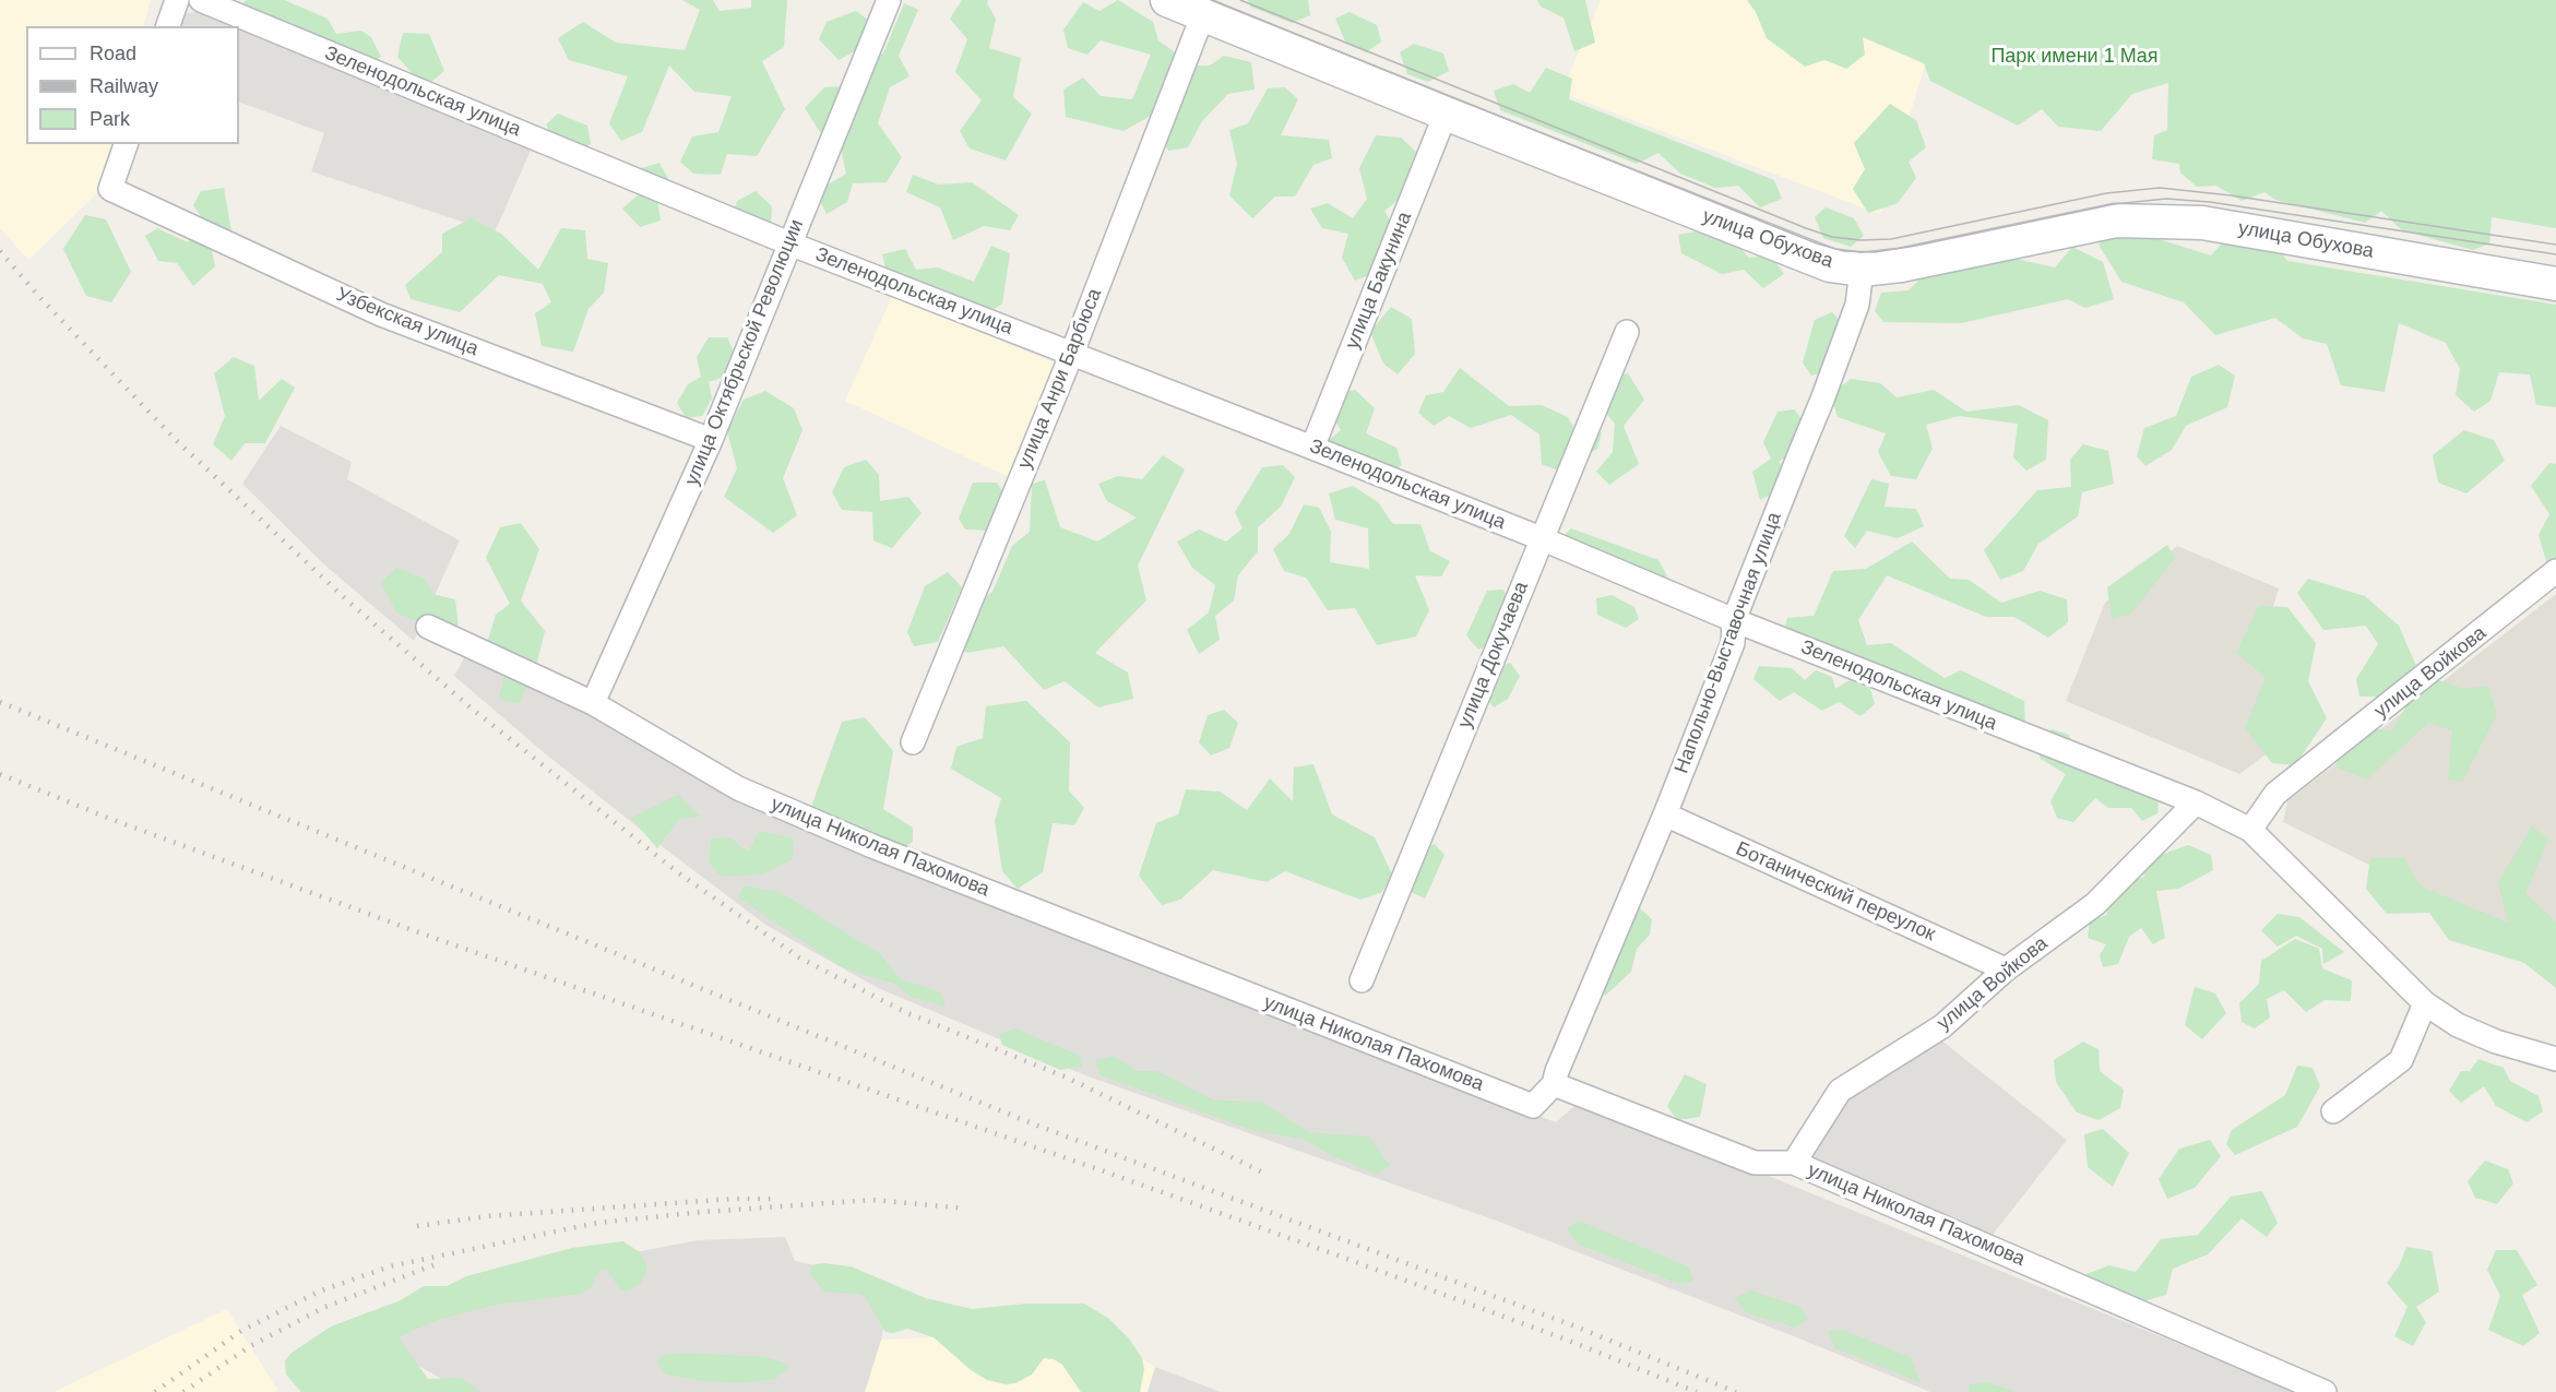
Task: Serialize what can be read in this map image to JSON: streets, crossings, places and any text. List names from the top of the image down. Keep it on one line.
{"streets":{"street":["Зеленодольская улица","улица Обухова","улица Бакунина","Узбекская улица","улица Октябрьской Революции","улица Анри Барбюса","Напольно-Выставочная улица","улица Докучаева","улица Войкова","улица Николая Пахомова","Ботанический переулок"]},"crossings":[["Зеленодольская улица","улица Бакунина"],["Зеленодольская улица","улица Октябрьской Революции"],["Зеленодольская улица","улица Анри Барбюса"],["Зеленодольская улица","Напольно-Выставочная улица"],["Зеленодольская улица","улица Докучаева"],["Зеленодольская улица","улица Войкова"],["улица Обухова","улица Бакунина"],["улица Обухова","улица Анри Барбюса"],["улица Обухова","Напольно-Выставочная улица"],["Узбекская улица","улица Октябрьской Революции"],["улица Октябрьской Революции","улица Николая Пахомова"],["Напольно-Выставочная улица","улица Николая Пахомова"],["Напольно-Выставочная улица","Ботанический переулок"],["улица Войкова","улица Николая Пахомова"],["улица Войкова","Ботанический переулок"]],"parks":["Парк имени 1 Мая"],"legend":["Road","Railway","Park"]}
